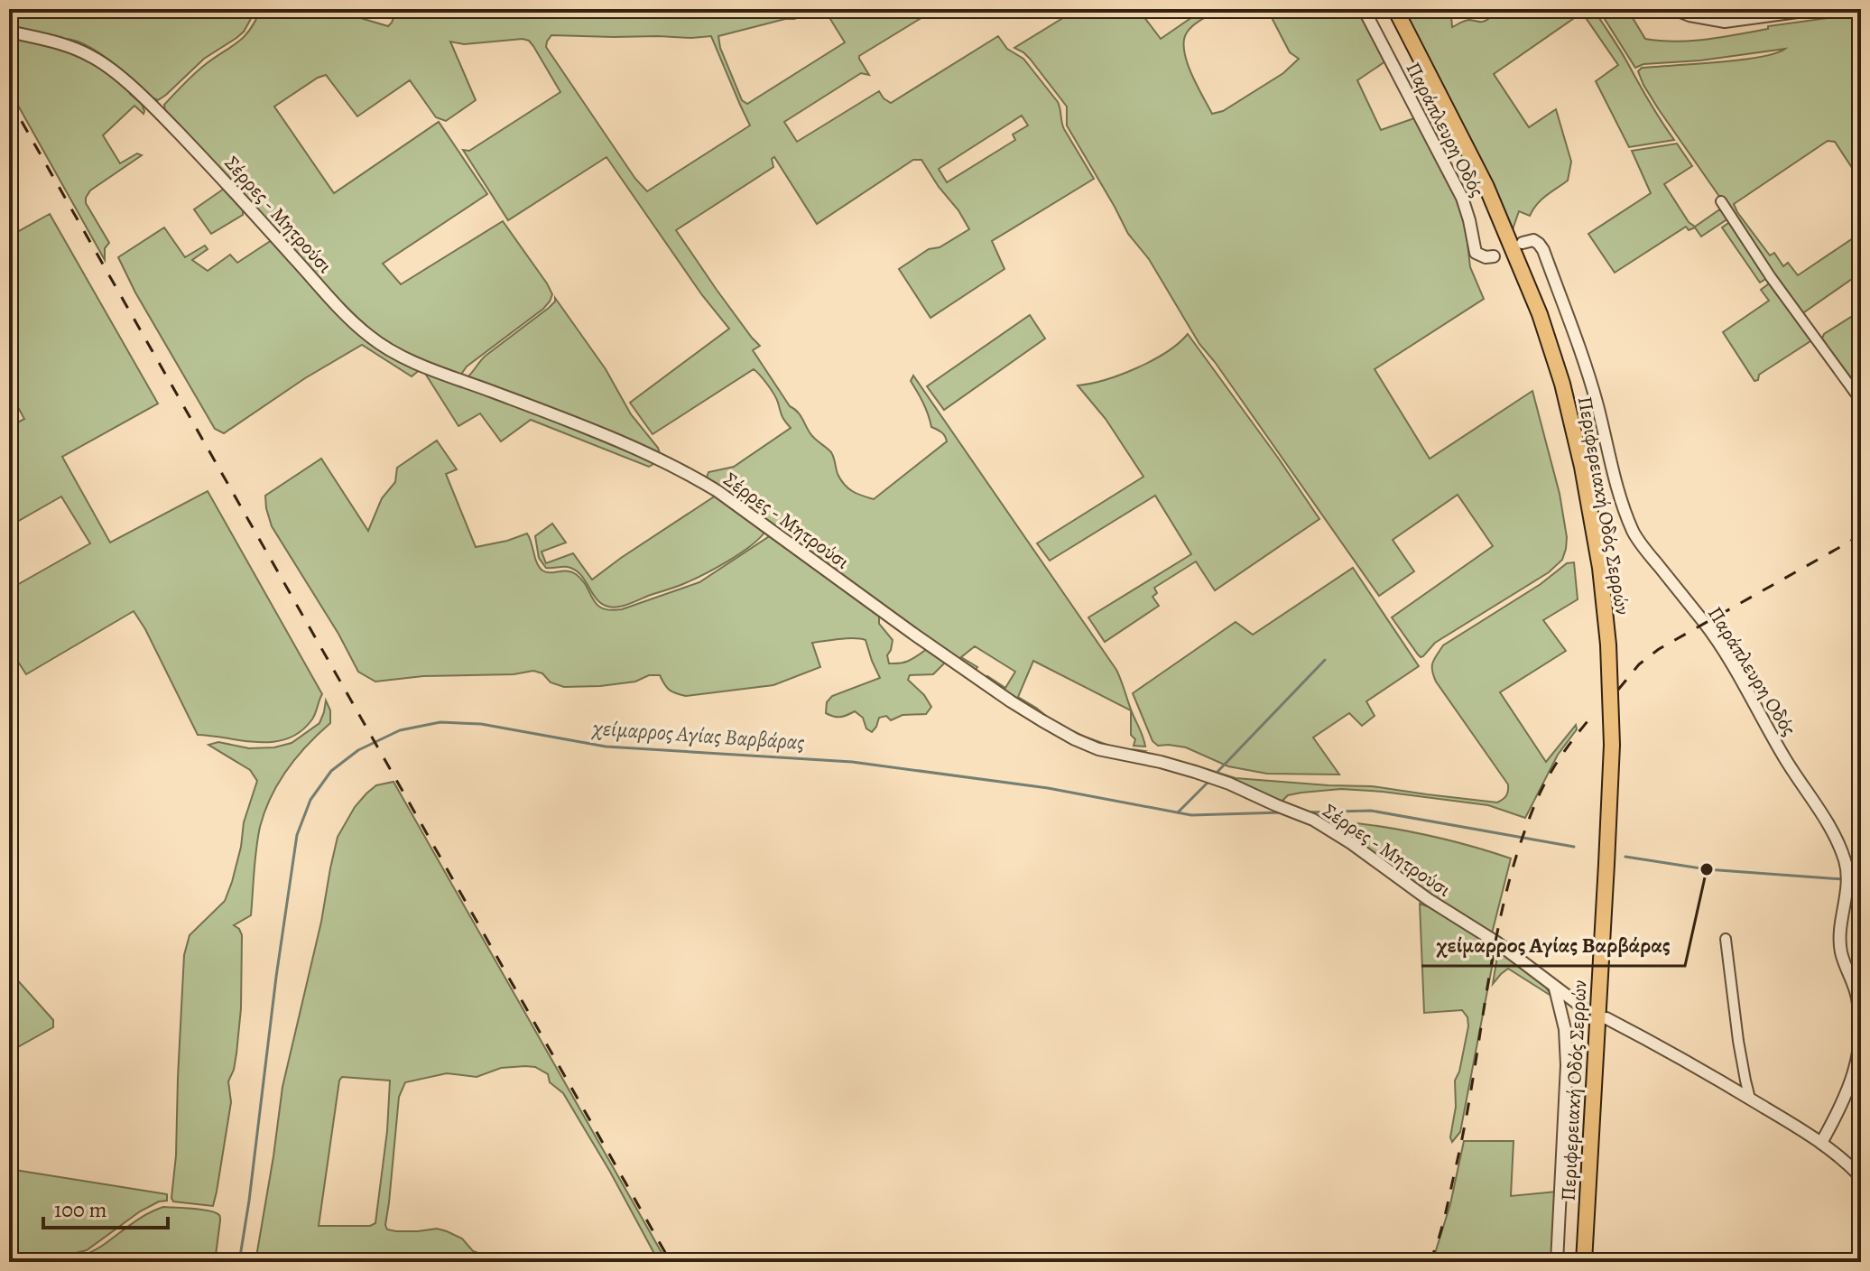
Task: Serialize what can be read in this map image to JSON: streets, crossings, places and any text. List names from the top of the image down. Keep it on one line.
{"streets":{"main road":["Περιφερειακή Οδός Σερρών"],"street":["Παράπλευρη Οδός","Σέρρες - Μητρούσι"]},"water":["χείμαρρος Αγίας Βαρβάρας"],"places":["χείμαρρος Αγίας Βαρβάρας"],"scale_bar":"100 m"}
